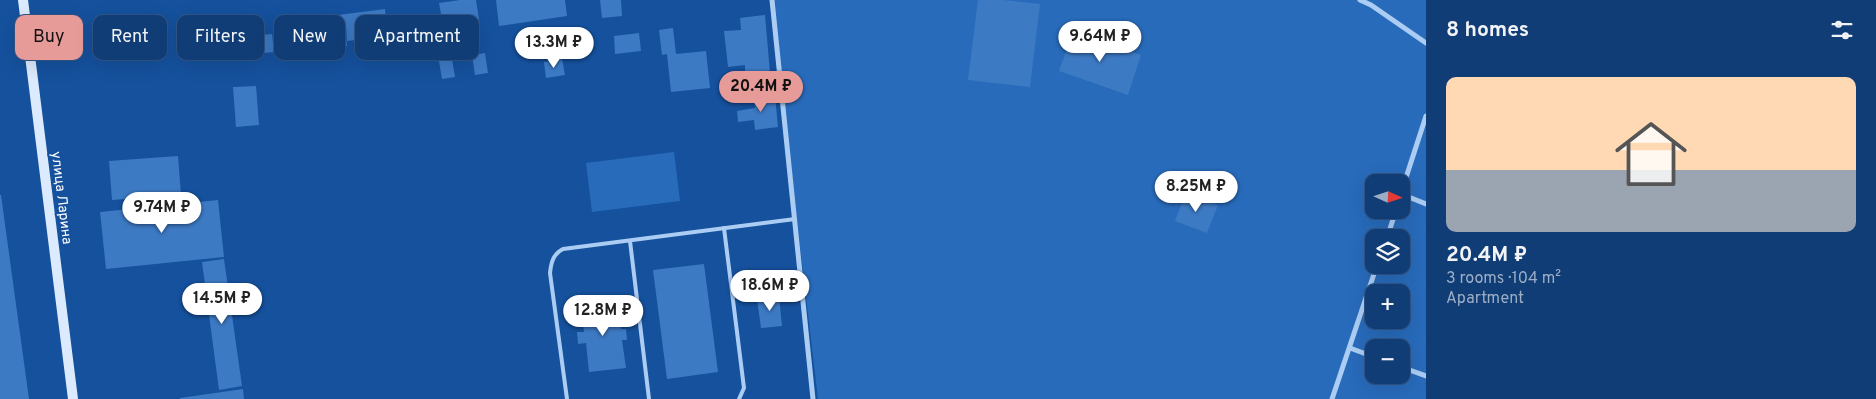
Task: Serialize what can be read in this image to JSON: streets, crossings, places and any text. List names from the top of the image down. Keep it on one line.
{"streets":{"main road":["улица Ларина"]},"north":"right","page":{"heading":"8 homes","chip":["Buy","Rent","Filters","New","Apartment"],"price":["9.64M ₽","13.3M ₽","20.4M ₽","8.25M ₽","9.74M ₽","18.6M ₽","14.5M ₽","12.8M ₽"],"list":[{"name":"20.4M ₽","note":"3 rooms · 104 m² · Apartment"}],"map_buttons":["+","−"]}}
